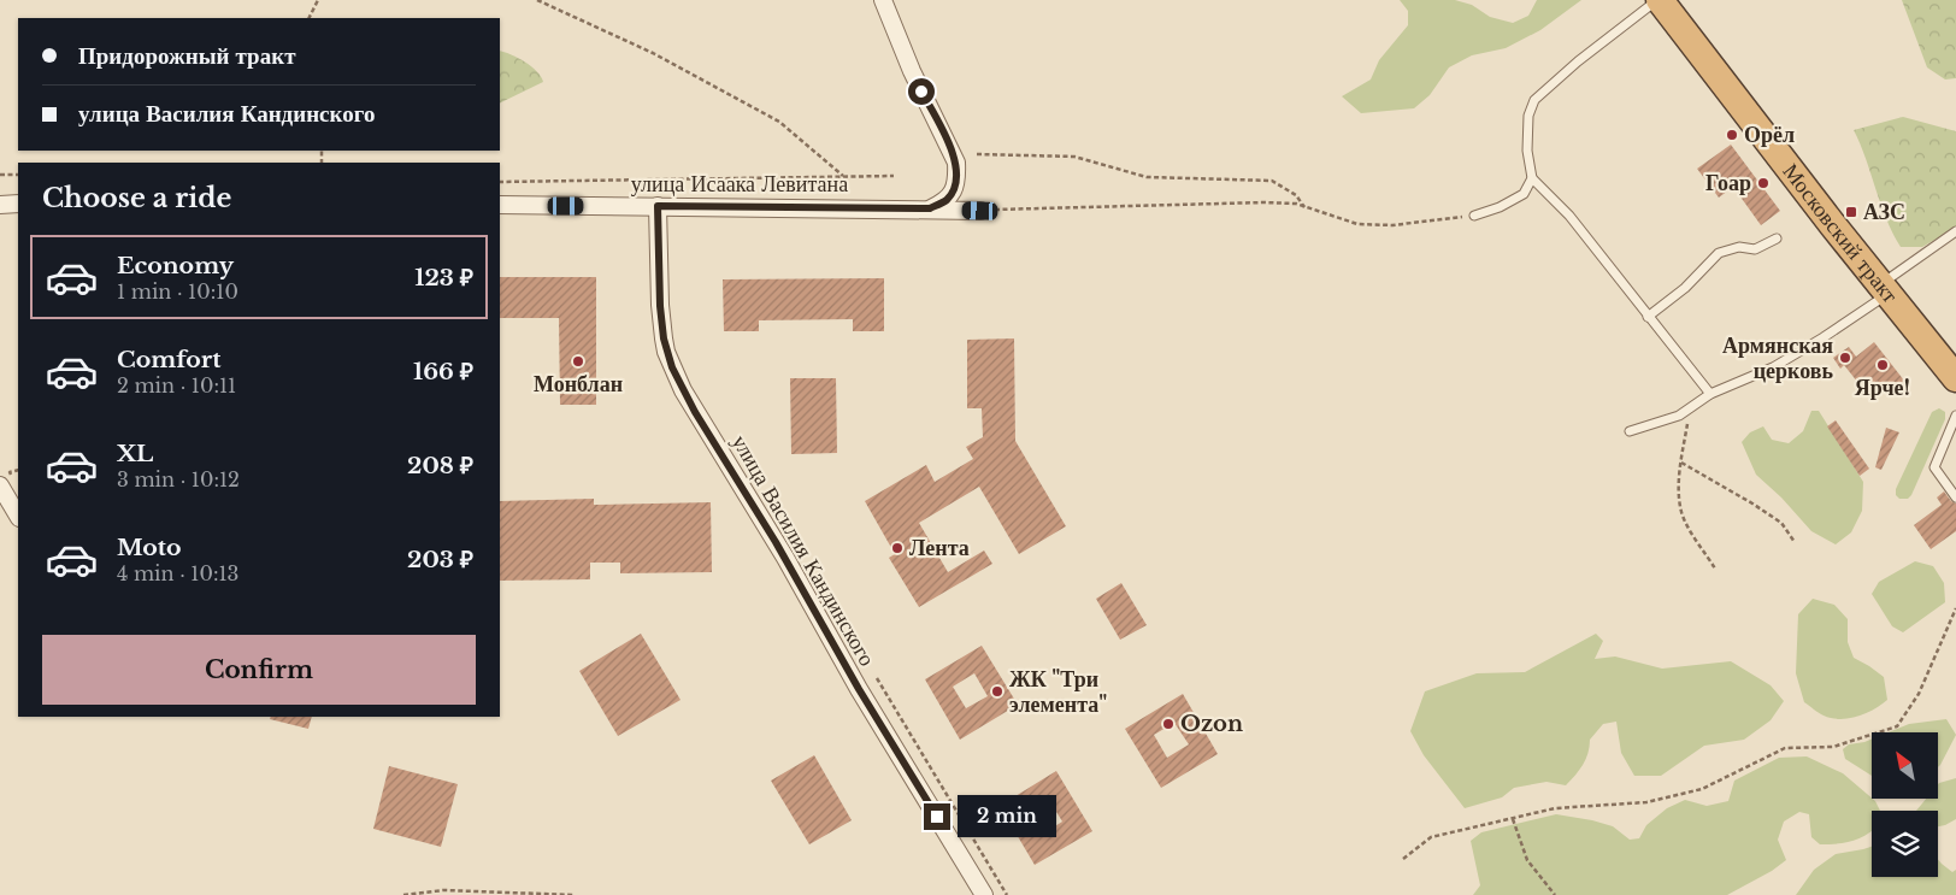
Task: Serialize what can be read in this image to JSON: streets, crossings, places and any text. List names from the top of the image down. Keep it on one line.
{"streets":{"highway":["Московский тракт"],"street":["улица Исаака Левитана","улица Василия Кандинского"]},"crossings":[["улица Исаака Левитана","улица Василия Кандинского"]],"places":{"other":["Орёл","Гоар","Армянская церковь","Монблан","Ярче!","Лента","ЖК \"Три элемента\"","Ozon"],"transit":["АЗС"]},"north":"top left","page":{"banner":["Придорожный тракт","улица Василия Кандинского"],"heading":"Choose a ride","list":[{"name":"Economy","note":"1 min · 10:10","value":"123 ₽"},{"name":"Comfort","note":"2 min · 10:11","value":"166 ₽"},{"name":"XL","note":"3 min · 10:12","value":"208 ₽"},{"name":"Moto","note":"4 min · 10:13","value":"203 ₽"}],"buttons":"Confirm","bubble":"2 min"}}
